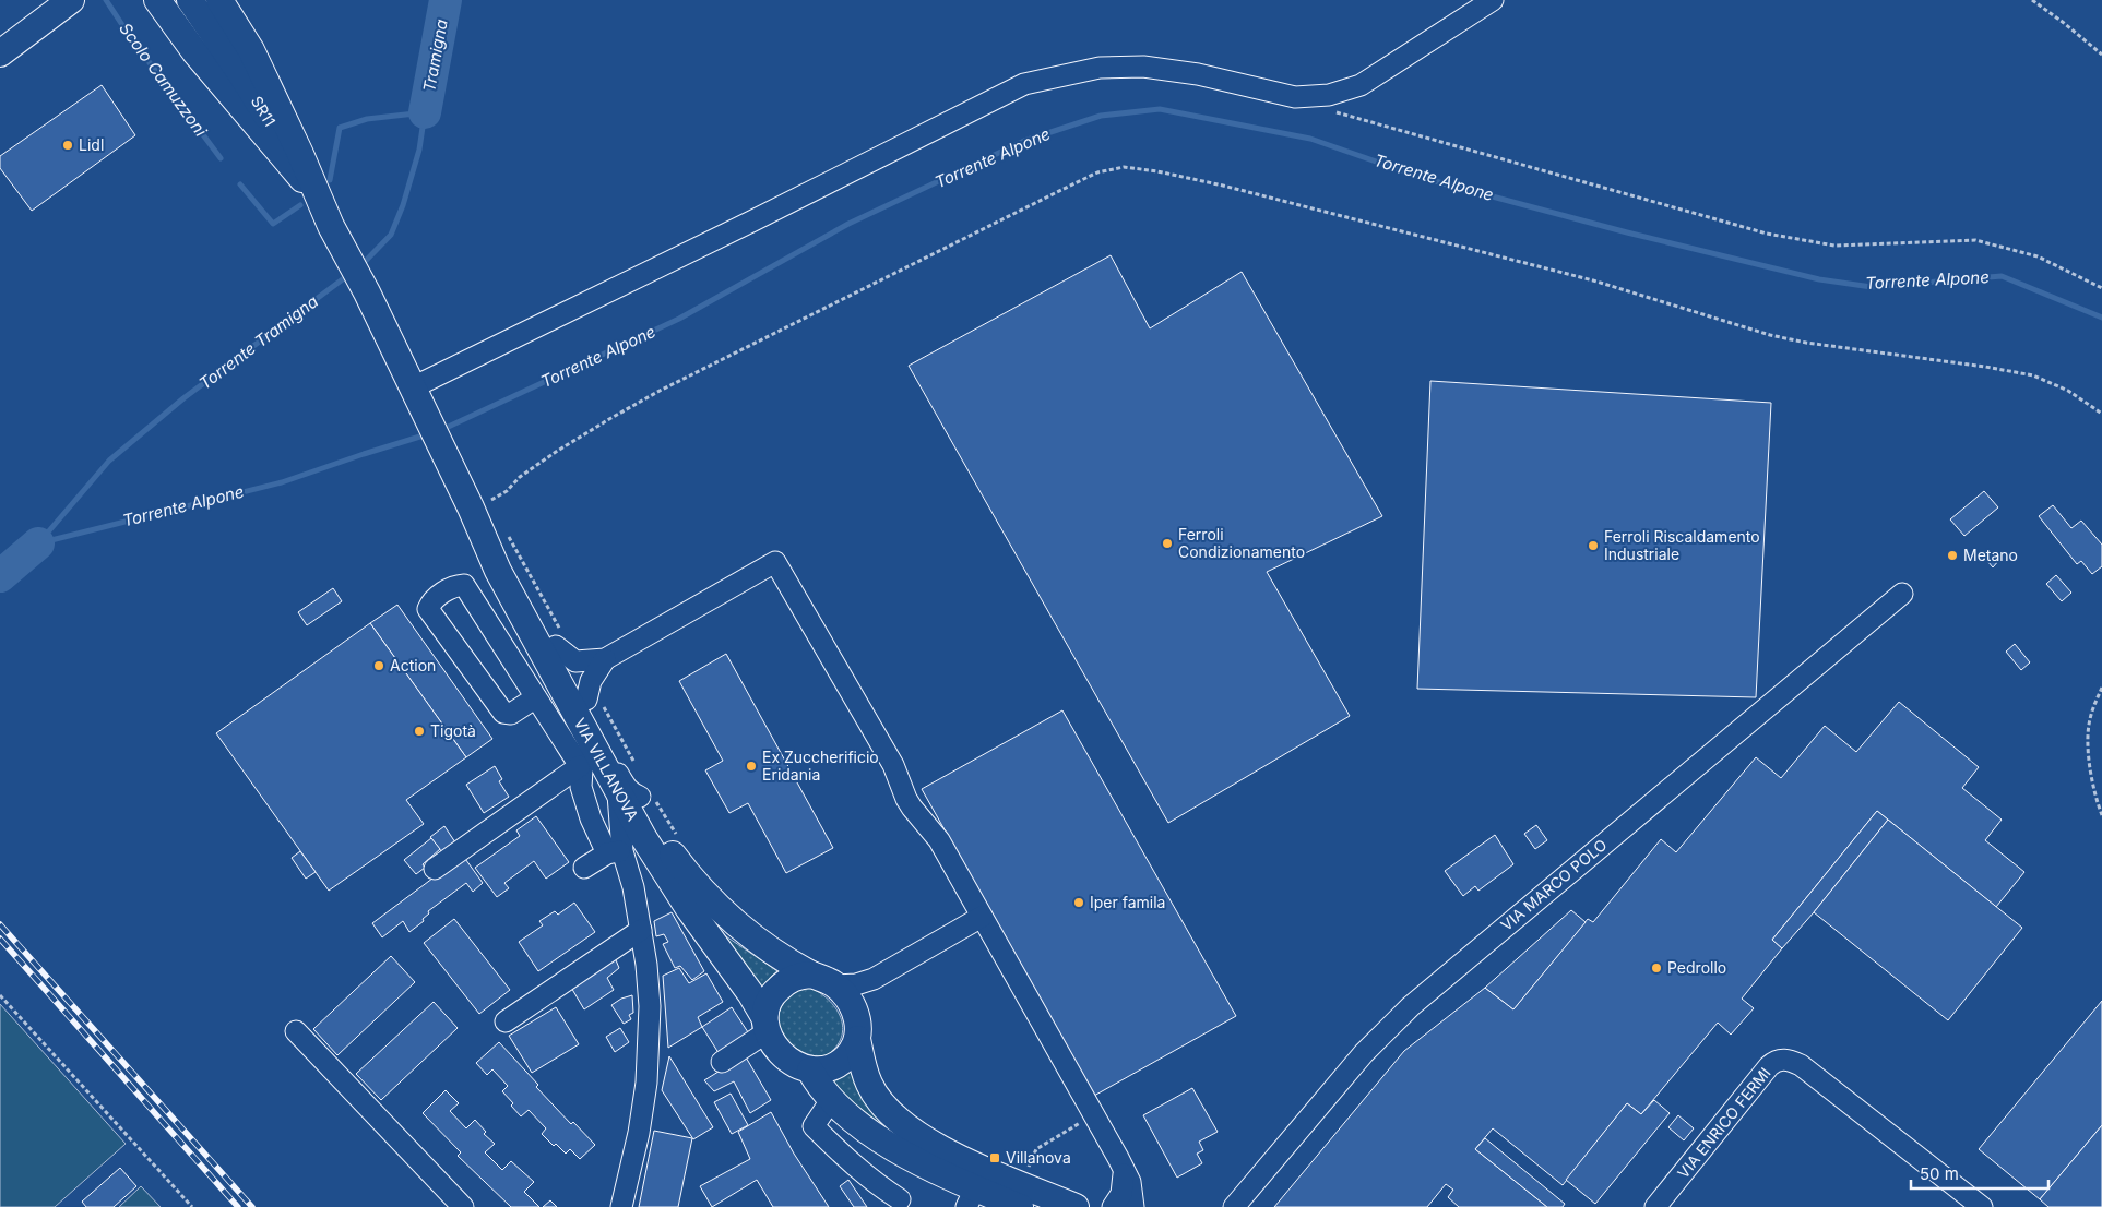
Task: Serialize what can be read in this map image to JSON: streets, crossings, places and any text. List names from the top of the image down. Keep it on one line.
{"streets":{"main road":["SR11","VIA VILLANOVA"],"street":["VIA MARCO POLO","VIA ENRICO FERMI"]},"crossings":[["SR11","VIA VILLANOVA"]],"water":["Tramigna","Scolo Camuzzoni","Torrente Alpone","Torrente Tramigna"],"places":{"other":["Lidl","Ferroli Condizionamento","Ferroli Riscaldamento Industriale","Metano","Action","Tigotà","Ex Zuccherificio Eridania","Iper famila","Pedrollo"],"transit":["Villanova"]},"scale_bar":"50 m"}
